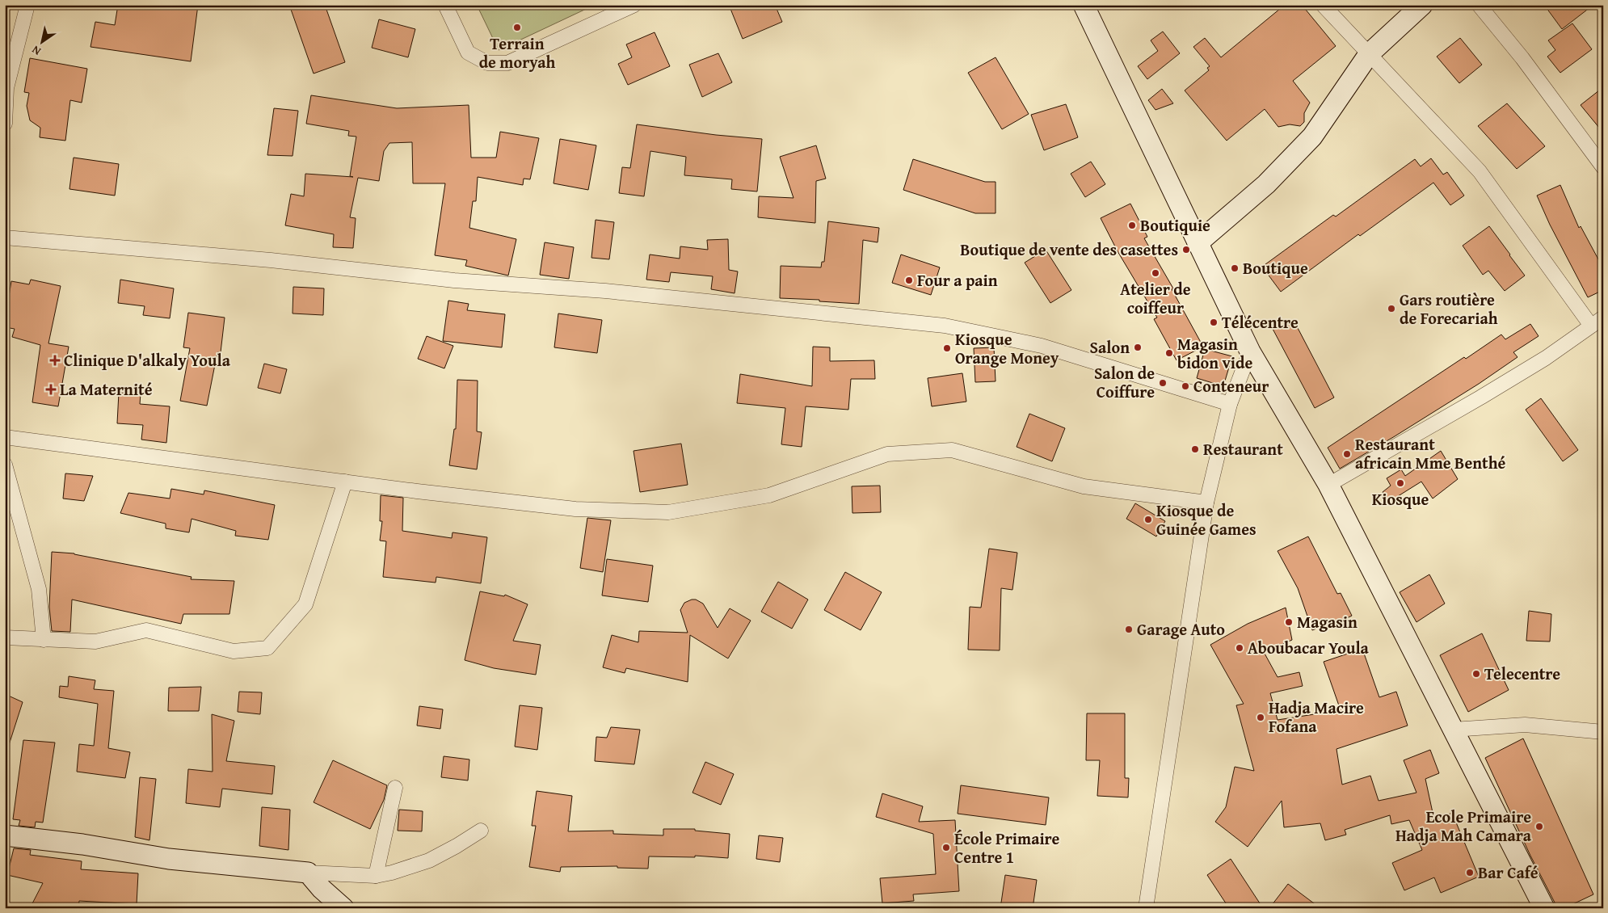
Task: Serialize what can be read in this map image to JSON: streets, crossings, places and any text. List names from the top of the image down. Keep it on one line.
{"places":{"other":["Terrain de moryah","Boutiquie","Boutique de vente des casettes","Boutique","Atelier de coiffeur","Four a pain","Gars routière de Forecariah","Télécentre","Salon","Kiosque Orange Money","Magasin bidon vide","Salon de Coiffure","Conteneur","Restaurant","Restaurant africain Mme Benthé","Kiosque","Kiosque de Guinée Games","Magasin","Garage Auto","Aboubacar Youla","Telecentre","Hadja Macire Fofana","Ecole Primaire Hadja Mah Camara","École Primaire Centre 1","Bar Café"],"health":["Clinique D'alkaly Youla","La Maternité"]},"north":"bottom left"}
